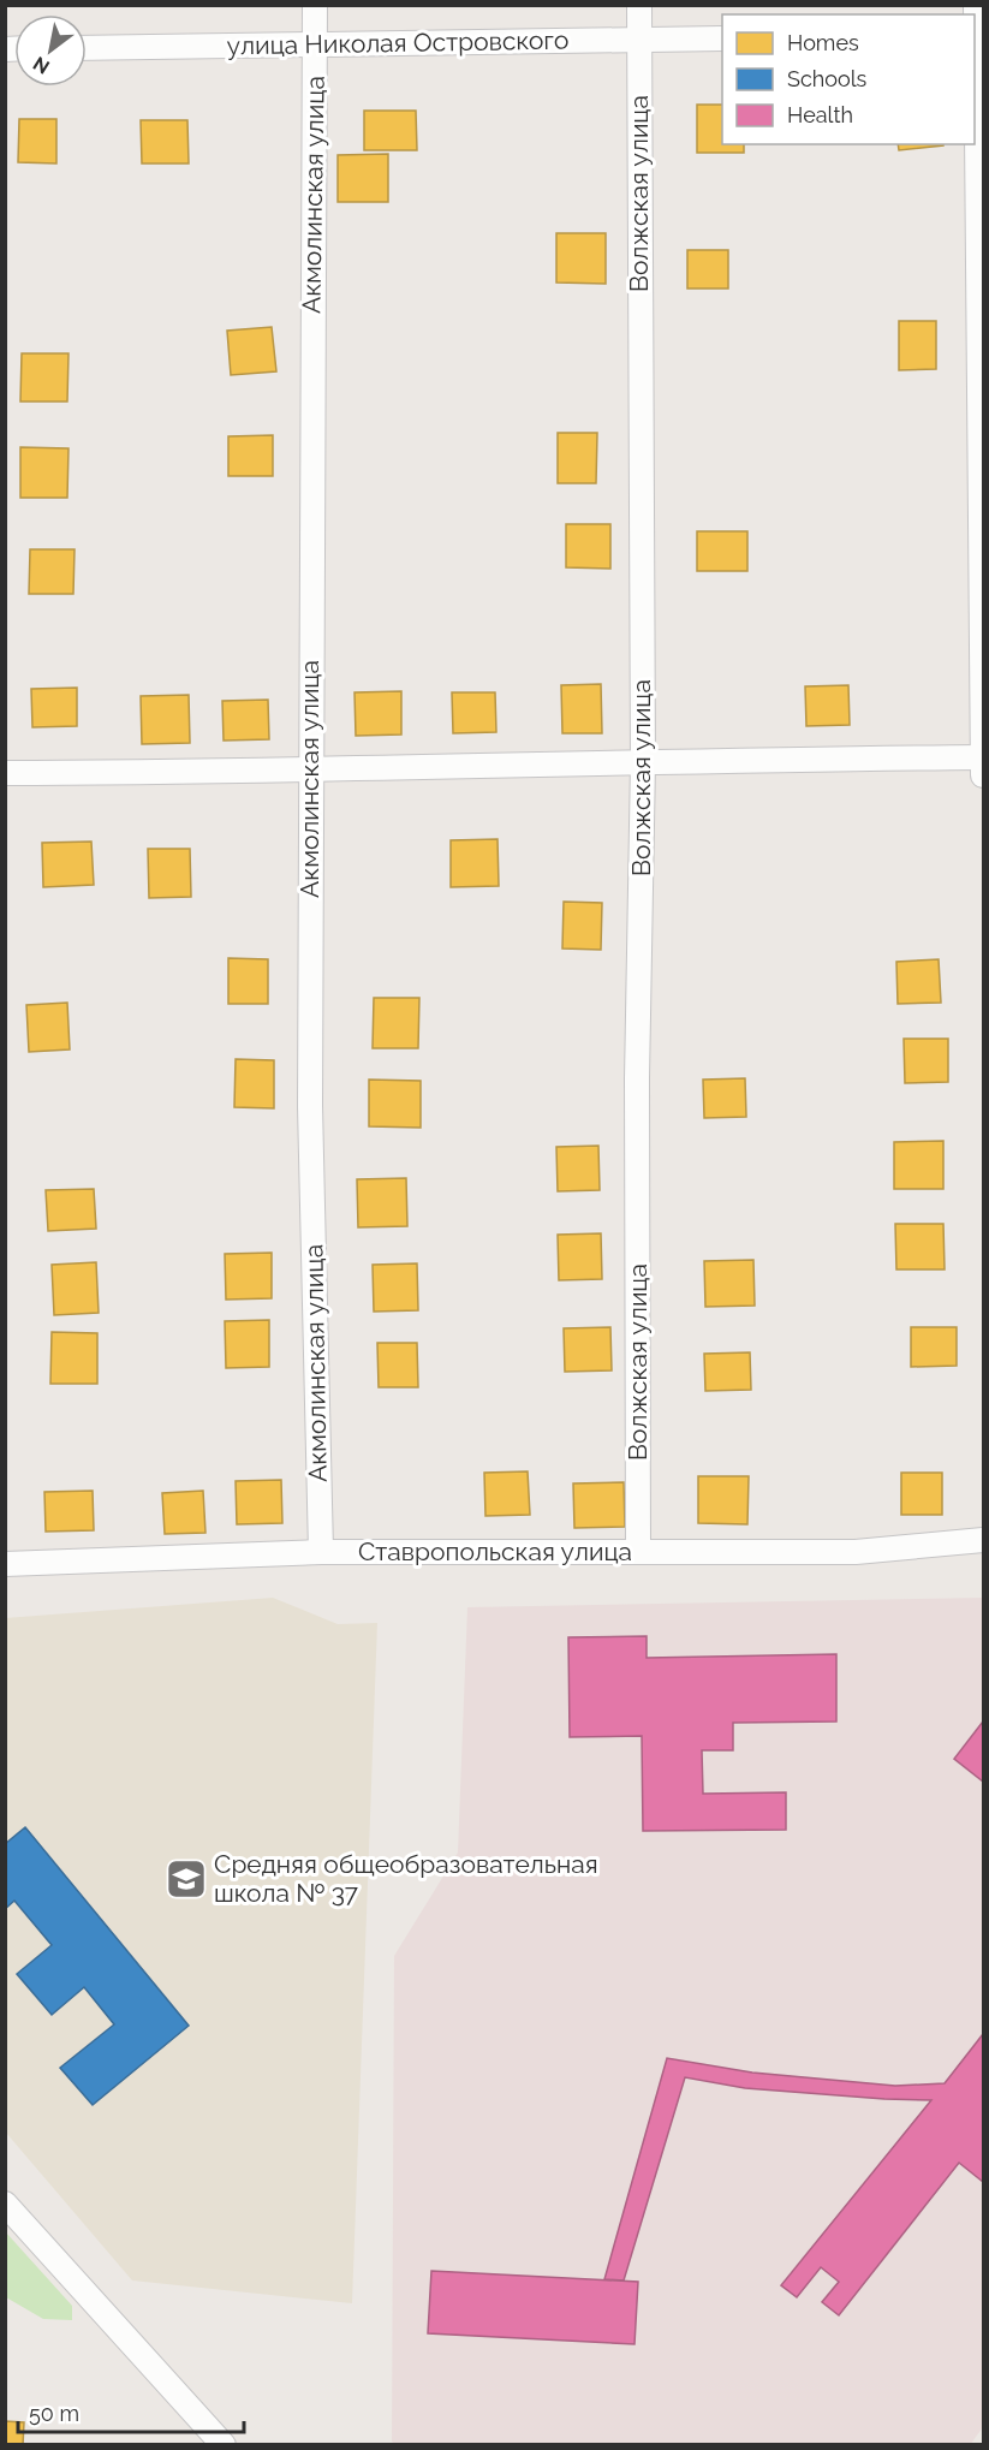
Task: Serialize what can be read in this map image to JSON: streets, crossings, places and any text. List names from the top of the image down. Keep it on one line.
{"streets":{"street":["улица Николая Островского","Волжская улица","Акмолинская улица","Ставропольская улица"]},"crossings":[["улица Николая Островского","Волжская улица"],["улица Николая Островского","Акмолинская улица"],["Волжская улица","Ставропольская улица"],["Акмолинская улица","Ставропольская улица"]],"places":{"school or university":["Средняя общеобразовательная школа № 37"]},"legend":["Homes","Schools","Health"],"scale_bar":"50 m","north":"bottom left"}
